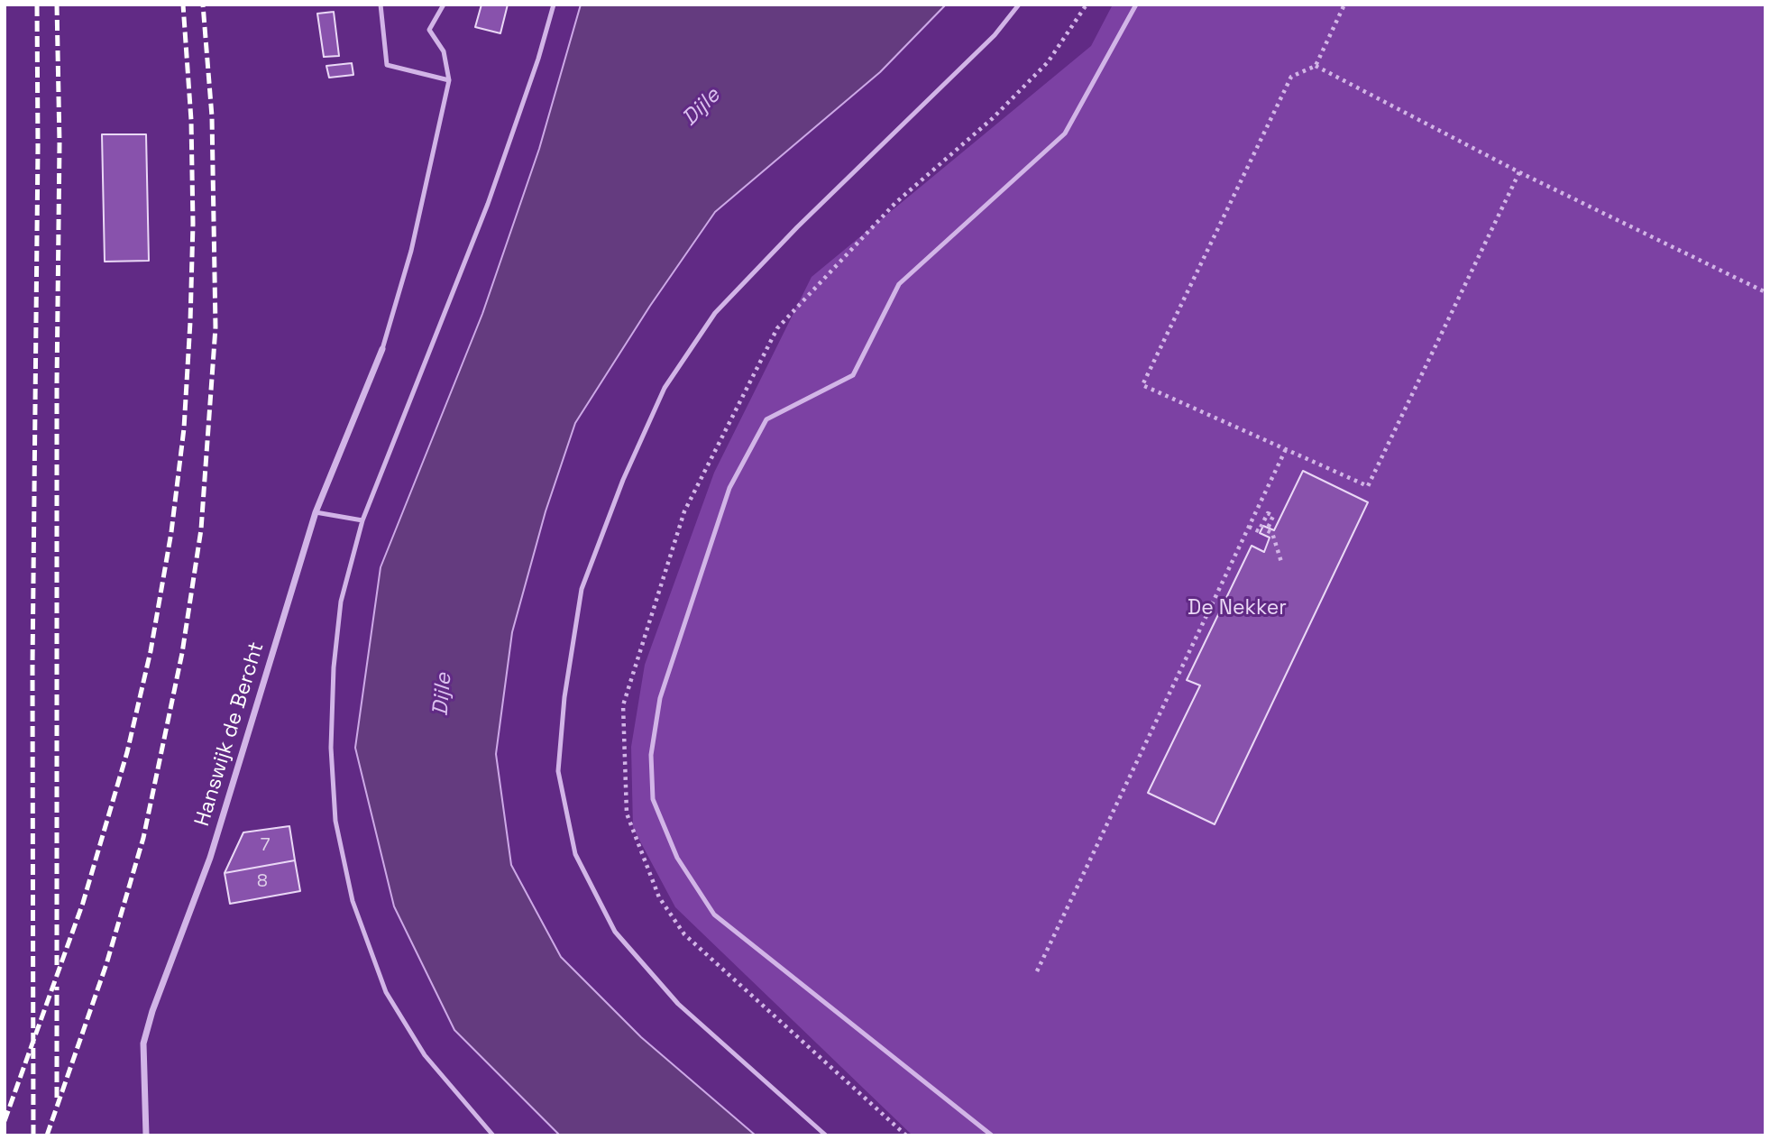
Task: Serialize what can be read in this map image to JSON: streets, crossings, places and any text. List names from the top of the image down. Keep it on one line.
{"streets":{"street":["Hanswijk de Bercht"]},"water":["Dijle"],"parks":["De Nekker"],"house_numbers":["7","8"]}
